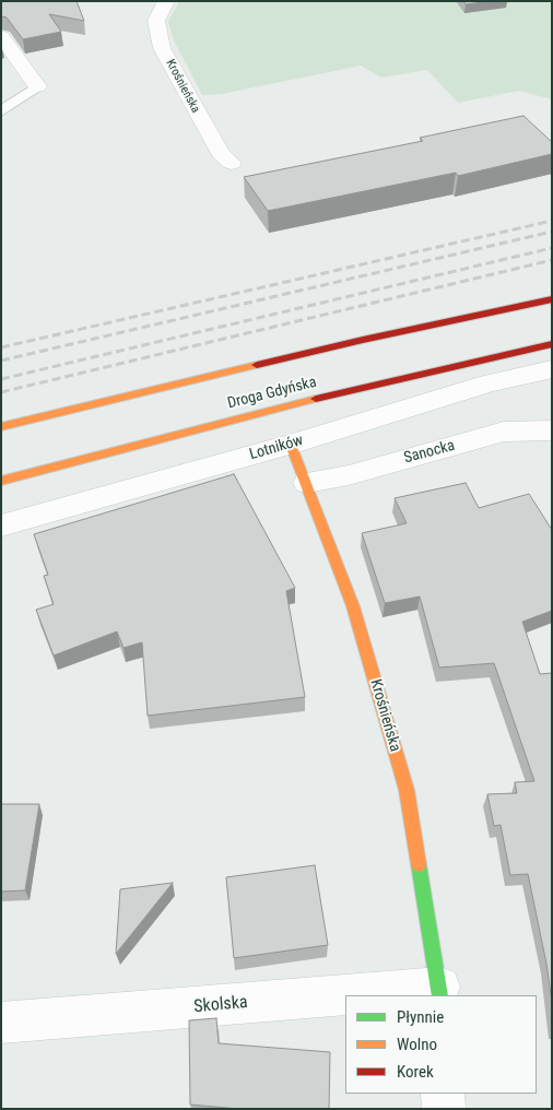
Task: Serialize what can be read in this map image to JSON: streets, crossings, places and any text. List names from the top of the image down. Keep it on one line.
{"streets":{"main road":["Krośnieńska","Droga Gdyńska"],"street":["Lotników","Sanocka","Skolska"]},"crossings":[["Krośnieńska","Lotników"],["Krośnieńska","Sanocka"],["Krośnieńska","Skolska"]],"legend":["Płynnie","Wolno","Korek"]}
